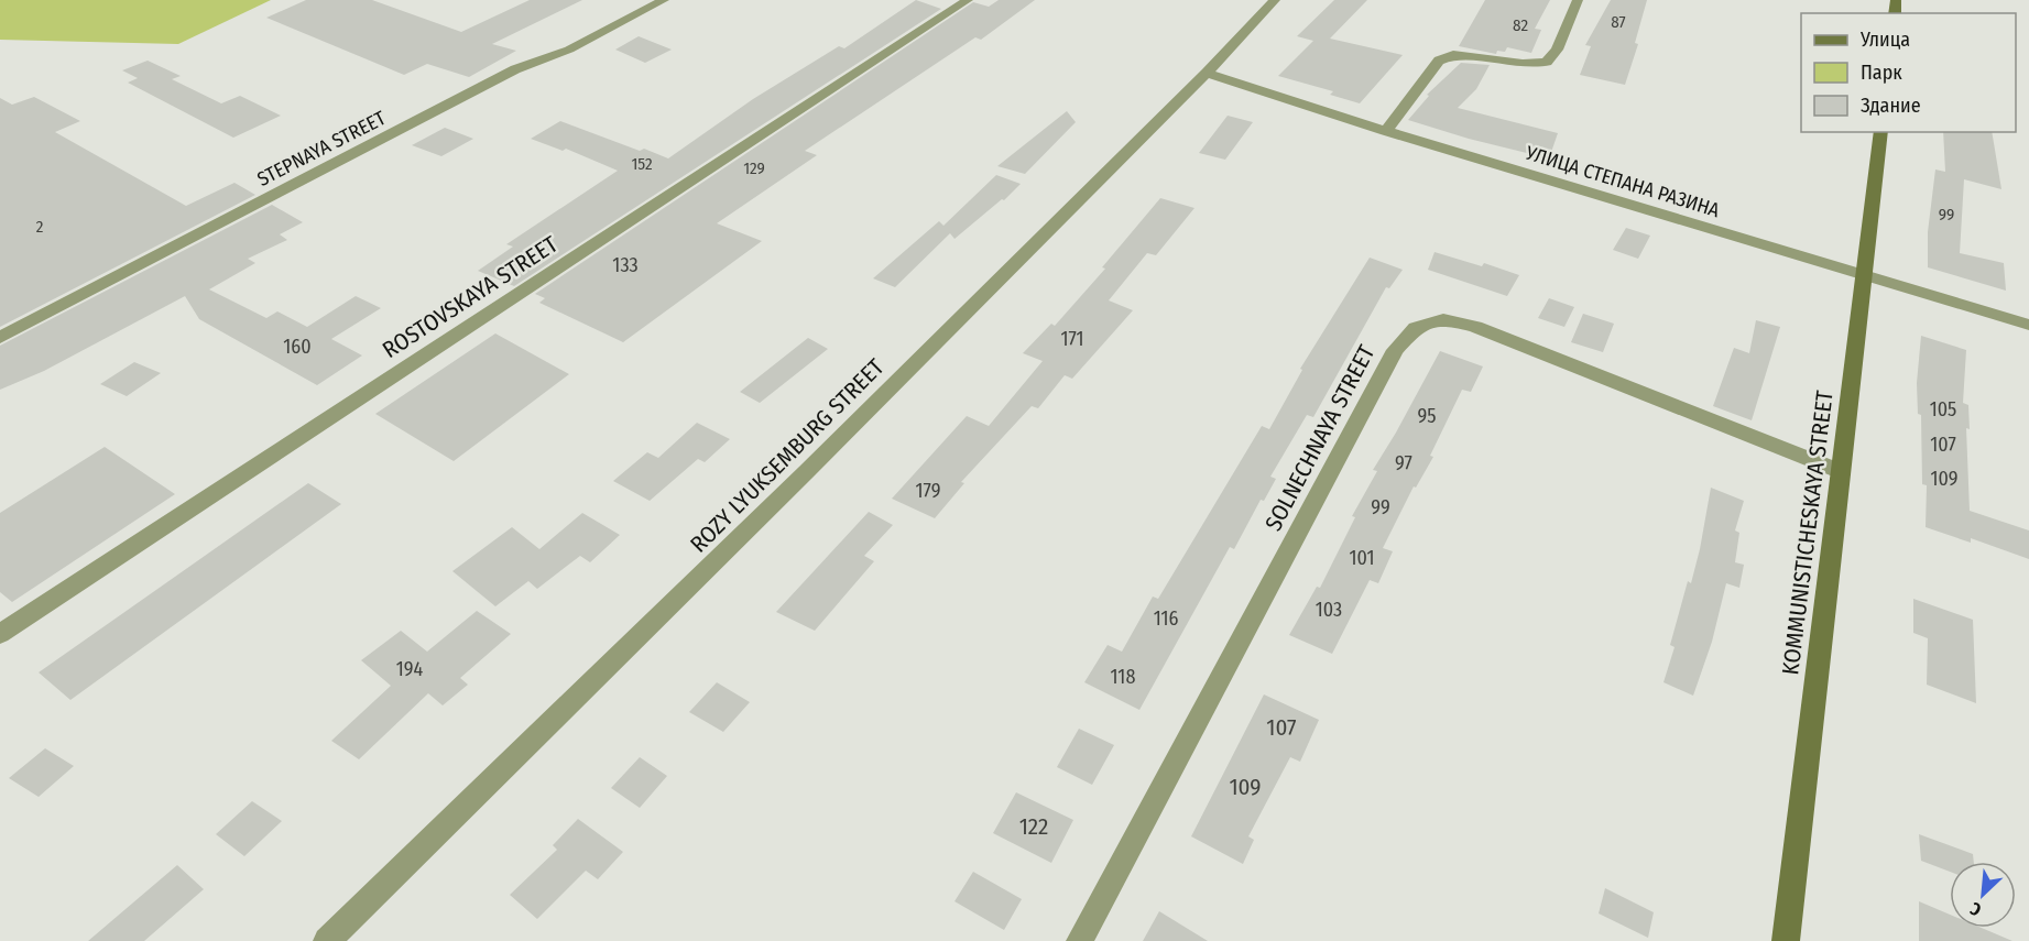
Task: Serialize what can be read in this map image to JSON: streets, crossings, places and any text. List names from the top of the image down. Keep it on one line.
{"streets":{"main road":["KOMMUNISTICHESKAYA STREET"],"street":["STEPNAYA STREET","УЛИЦА СТЕПАНА РАЗИНА","ROSTOVSKAYA STREET","SOLNECHNAYA STREET","ROZY LYUKSEMBURG STREET"]},"crossings":[["УЛИЦА СТЕПАНА РАЗИНА","ROZY LYUKSEMBURG STREET"],["УЛИЦА СТЕПАНА РАЗИНА","KOMMUNISTICHESKAYA STREET"],["SOLNECHNAYA STREET","KOMMUNISTICHESKAYA STREET"]],"house_numbers":["87","82","152","129","99","2","133","171","160","105","95","107","97","109","179","99","101","103","116","194","118","107","109","122"],"legend":["Улица","Парк","Здание"],"north":"bottom left"}
